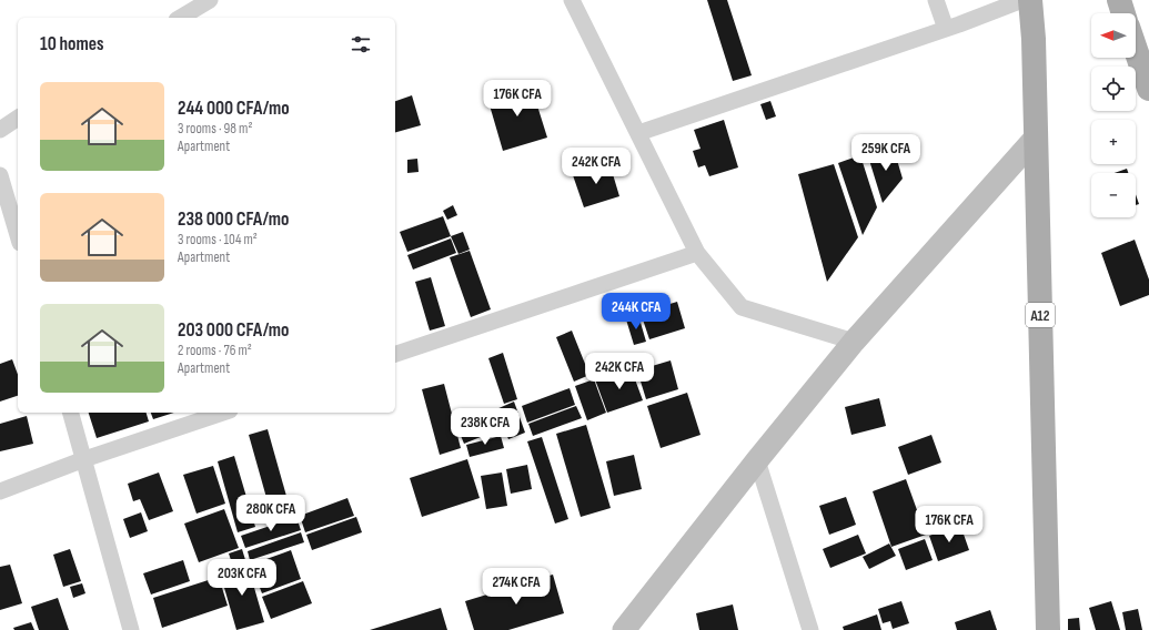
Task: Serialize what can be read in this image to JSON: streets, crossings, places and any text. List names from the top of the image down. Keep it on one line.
{"streets":{"main road":["A12"]},"north":"left","page":{"map_buttons":["+","−"],"heading":"10 homes","list":[{"name":"244 000 CFA/mo","note":"3 rooms · 98 m² · Apartment"},{"name":"238 000 CFA/mo","note":"3 rooms · 104 m² · Apartment"},{"name":"203 000 CFA/mo","note":"2 rooms · 76 m² · Apartment"}],"price":["176K CFA","259K CFA","242K CFA","244K CFA","242K CFA","238K CFA","280K CFA","176K CFA","203K CFA","274K CFA"]}}
